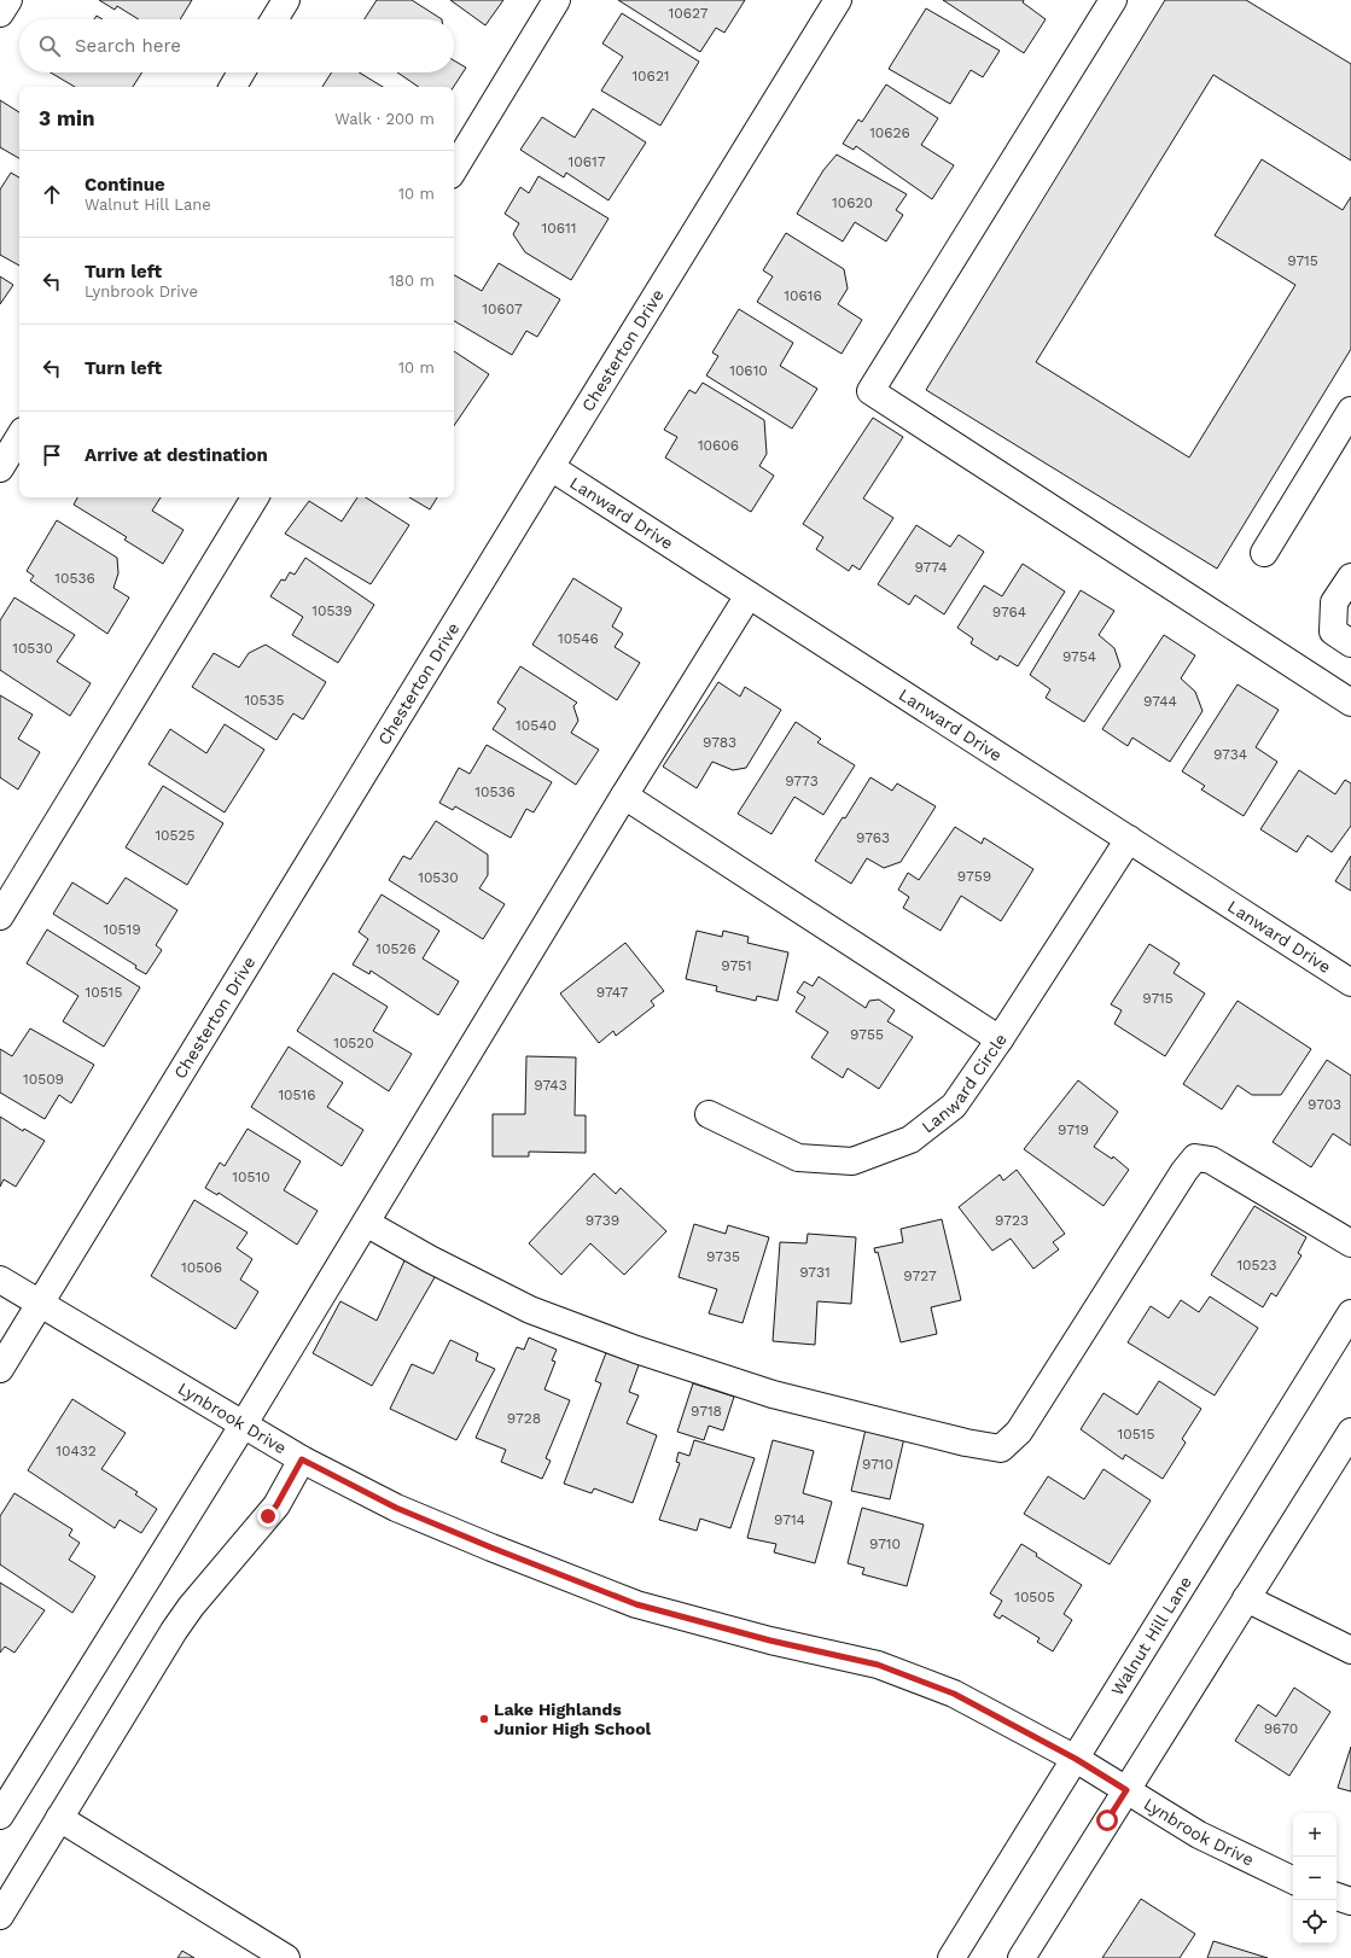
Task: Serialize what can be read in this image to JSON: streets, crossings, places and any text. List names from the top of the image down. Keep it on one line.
{"streets":{"street":["Chesterton Drive","Lanward Drive","Lanward Circle","Lynbrook Drive","Walnut Hill Lane"]},"crossings":[["Chesterton Drive","Lanward Drive"],["Chesterton Drive","Lynbrook Drive"],["Lanward Drive","Lanward Circle"],["Lynbrook Drive","Walnut Hill Lane"]],"places":["Lake Highlands Junior High School"],"house_numbers":["10627","10621","10626","10617","10620","10611","9715","10616","10607","10610","10606","9774","10536","10539","9764","10546","10530","9754","10535","9744","10540","9783","9734","9773","10536","10525","9763","9759","10530","10519","10526","9751","10515","9747","9715","9755","10520","10509","9743","10516","9703","9719","10510","9739","9723","9735","10523","10506","9731","9727","9718","9728","10515","10432","9710","9714","9710","10505","9670"],"page":{"search":"Search here","heading":["3 min","Walk · 200 m"],"list":[["Continue","Walnut Hill Lane","10 m"],["Turn left","Lynbrook Drive","180 m"],["Turn left","10 m"],"Arrive at destination"],"map_buttons":["+","−"]}}
